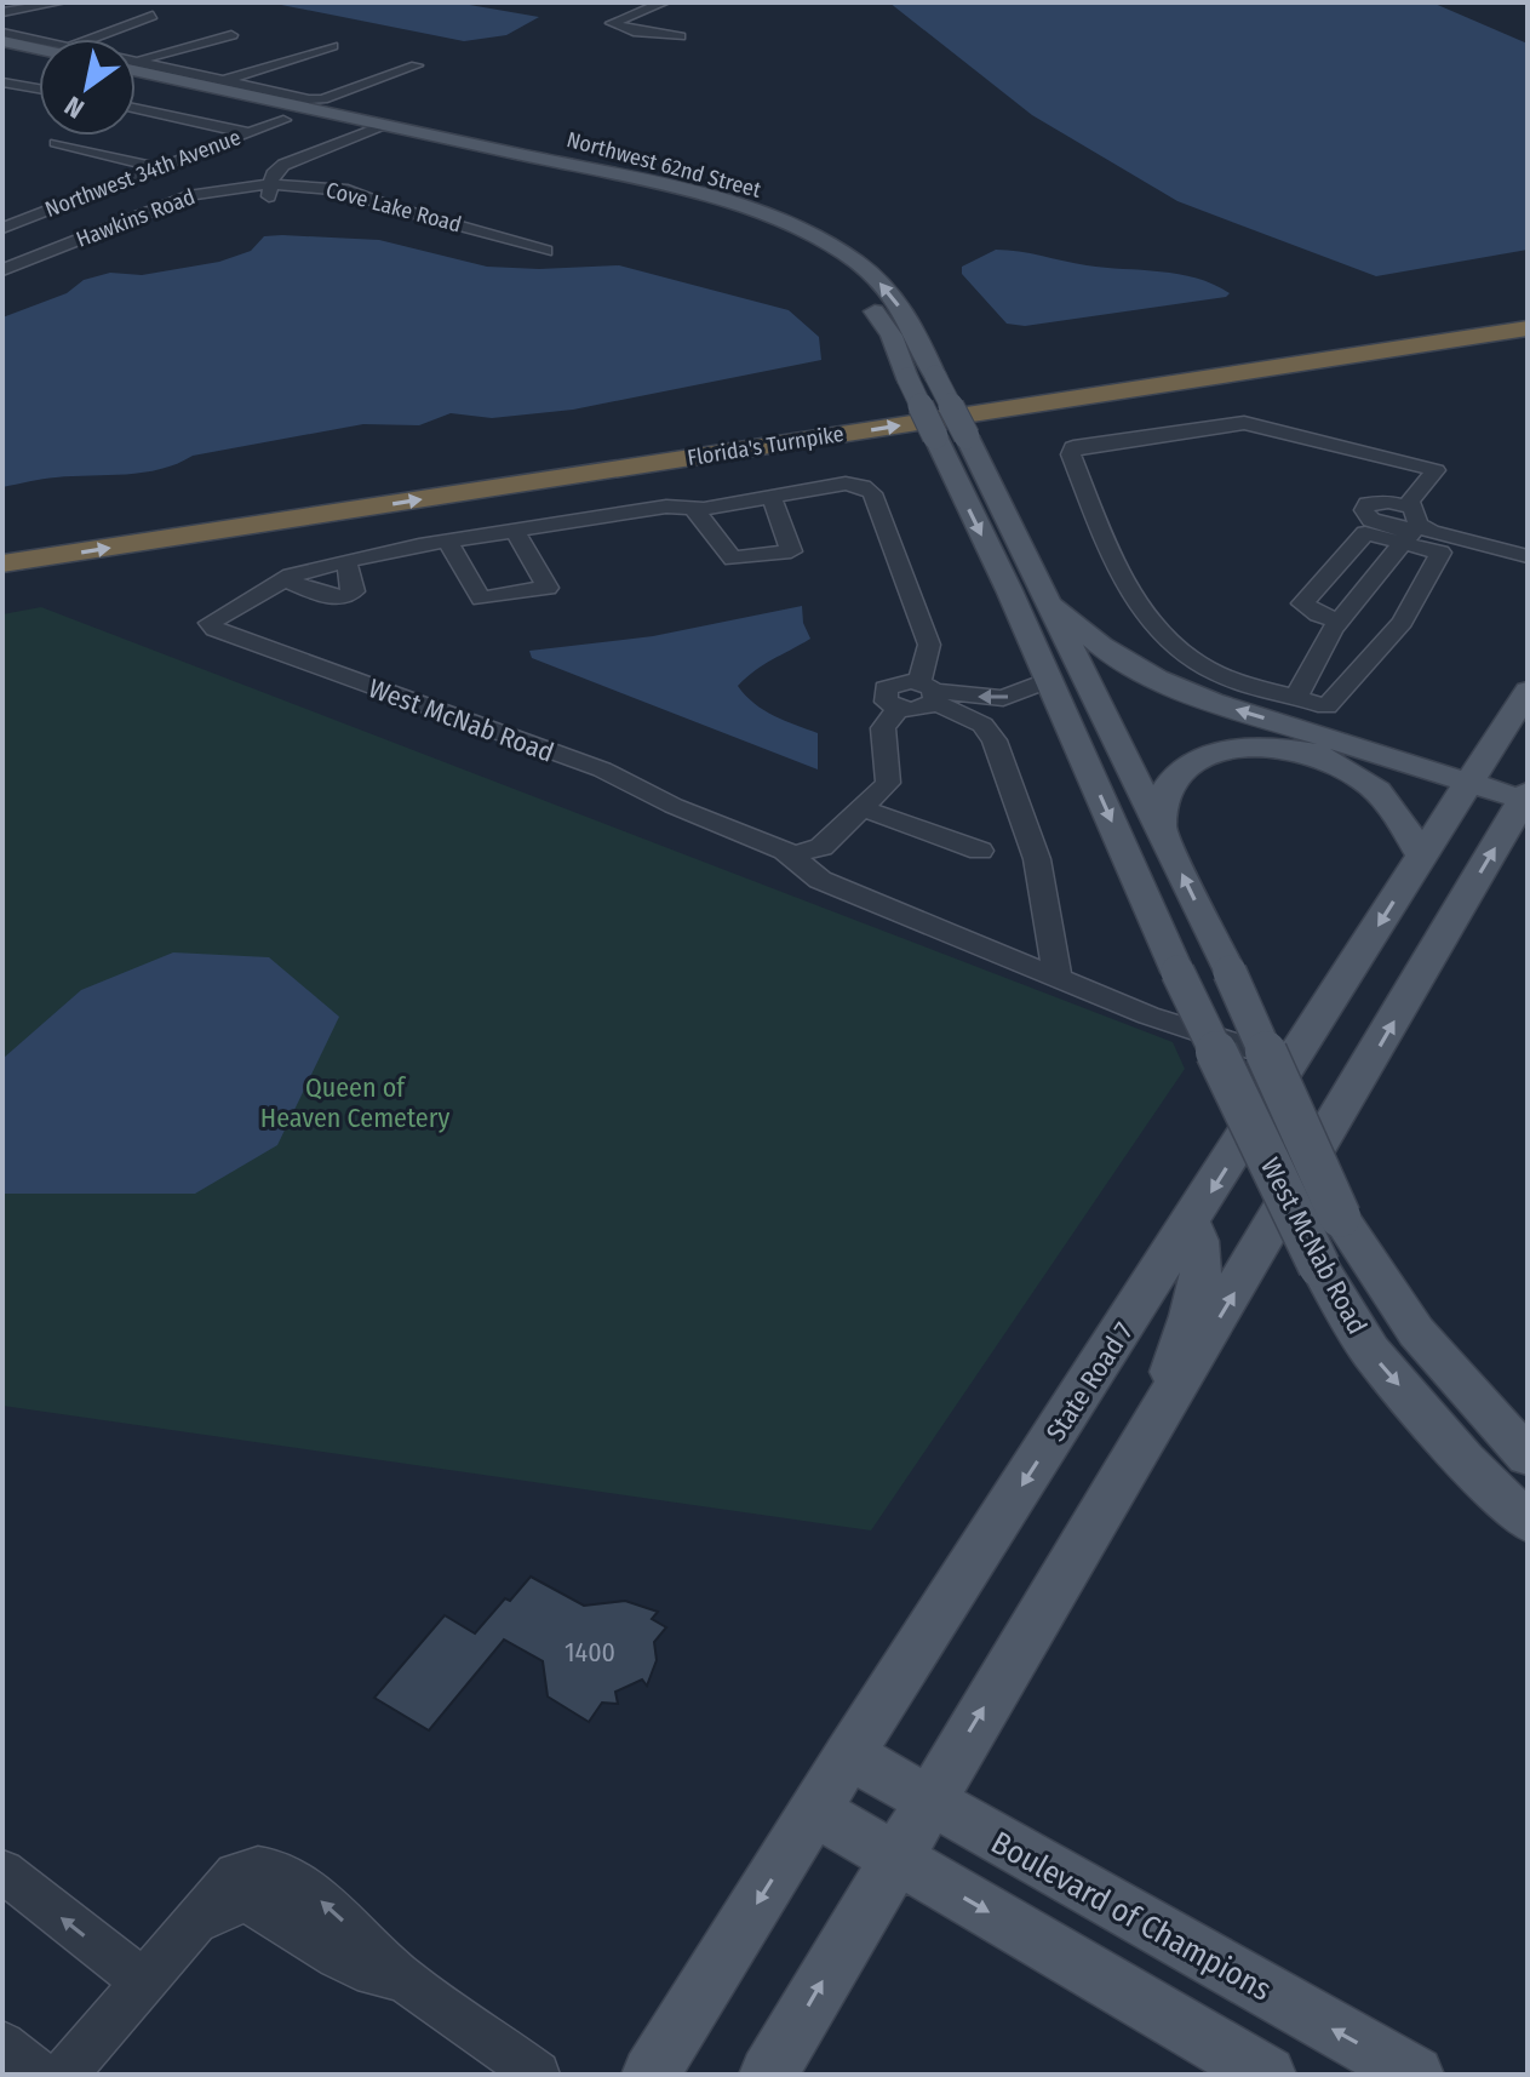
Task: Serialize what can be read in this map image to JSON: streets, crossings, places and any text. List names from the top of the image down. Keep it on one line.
{"streets":{"highway":["Florida's Turnpike"],"main road":["Northwest 62nd Street","West McNab Road","State Road 7","Boulevard of Champions"],"street":["Northwest 34th Avenue","Cove Lake Road","Hawkins Road"]},"crossings":[["Northwest 62nd Street","West McNab Road"],["Cove Lake Road","Hawkins Road"],["West McNab Road","State Road 7"],["State Road 7","Boulevard of Champions"]],"parks":["Queen of Heaven Cemetery"],"house_numbers":["1400"],"north":"bottom left"}
